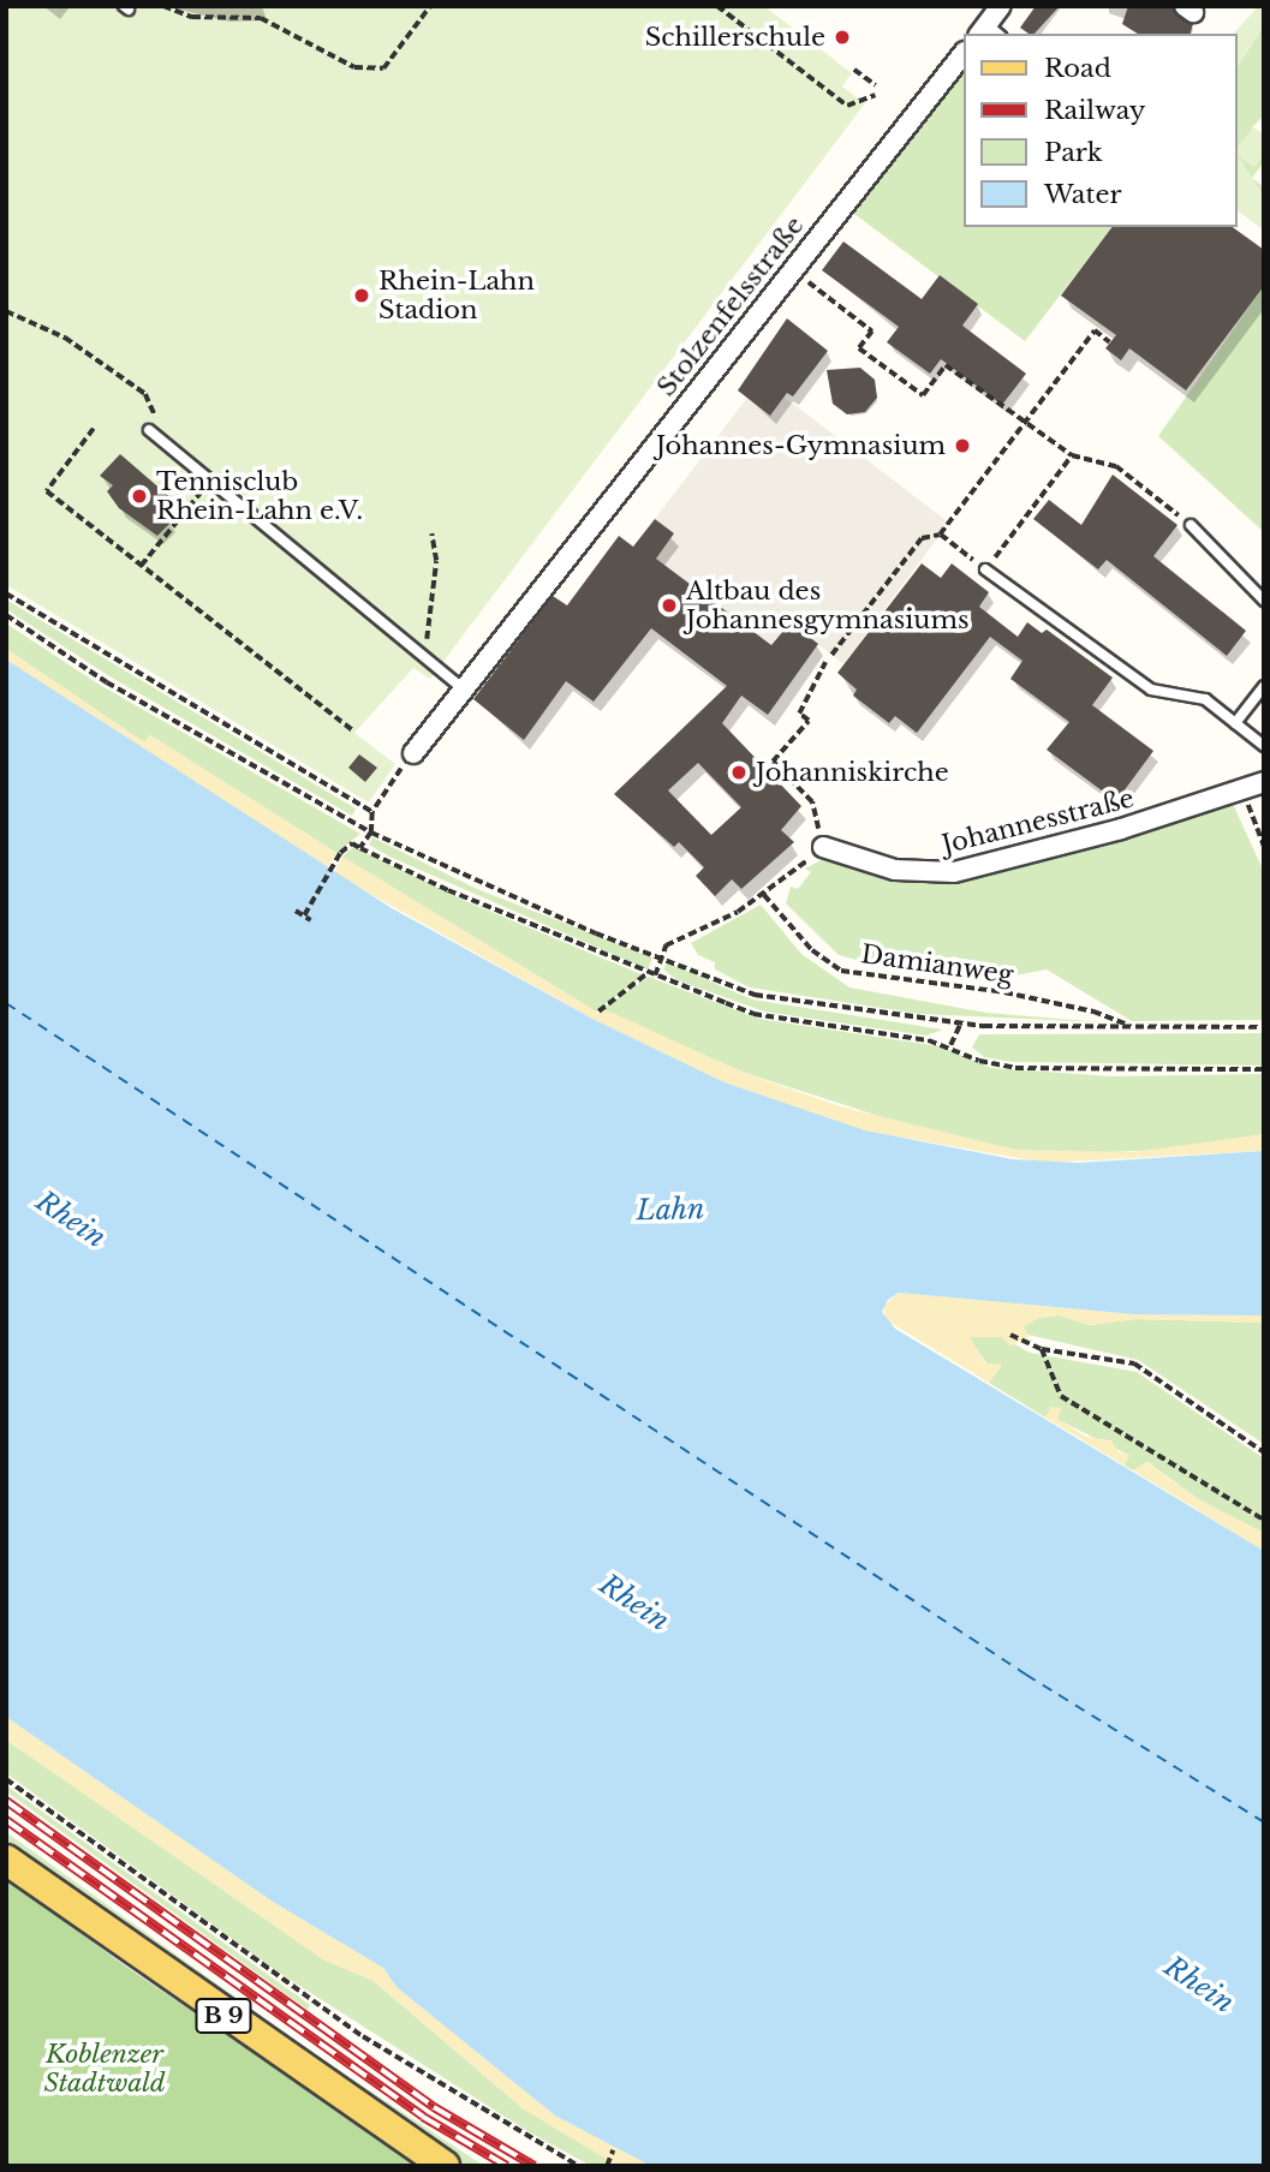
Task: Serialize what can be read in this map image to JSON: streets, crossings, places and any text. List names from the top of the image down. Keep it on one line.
{"streets":{"main road":["B 9"],"street":["Stolzenfelsstraße","Johannesstraße"],"path":["Damianweg"]},"water":["Lahn","Rhein"],"parks":["Koblenzer Stadtwald"],"places":["Schillerschule","Rhein-Lahn Stadion","Johannes-Gymnasium","Tennisclub Rhein-Lahn e.V.","Altbau des Johannesgymnasiums","Johanniskirche"],"legend":["Road","Railway","Park","Water"]}
